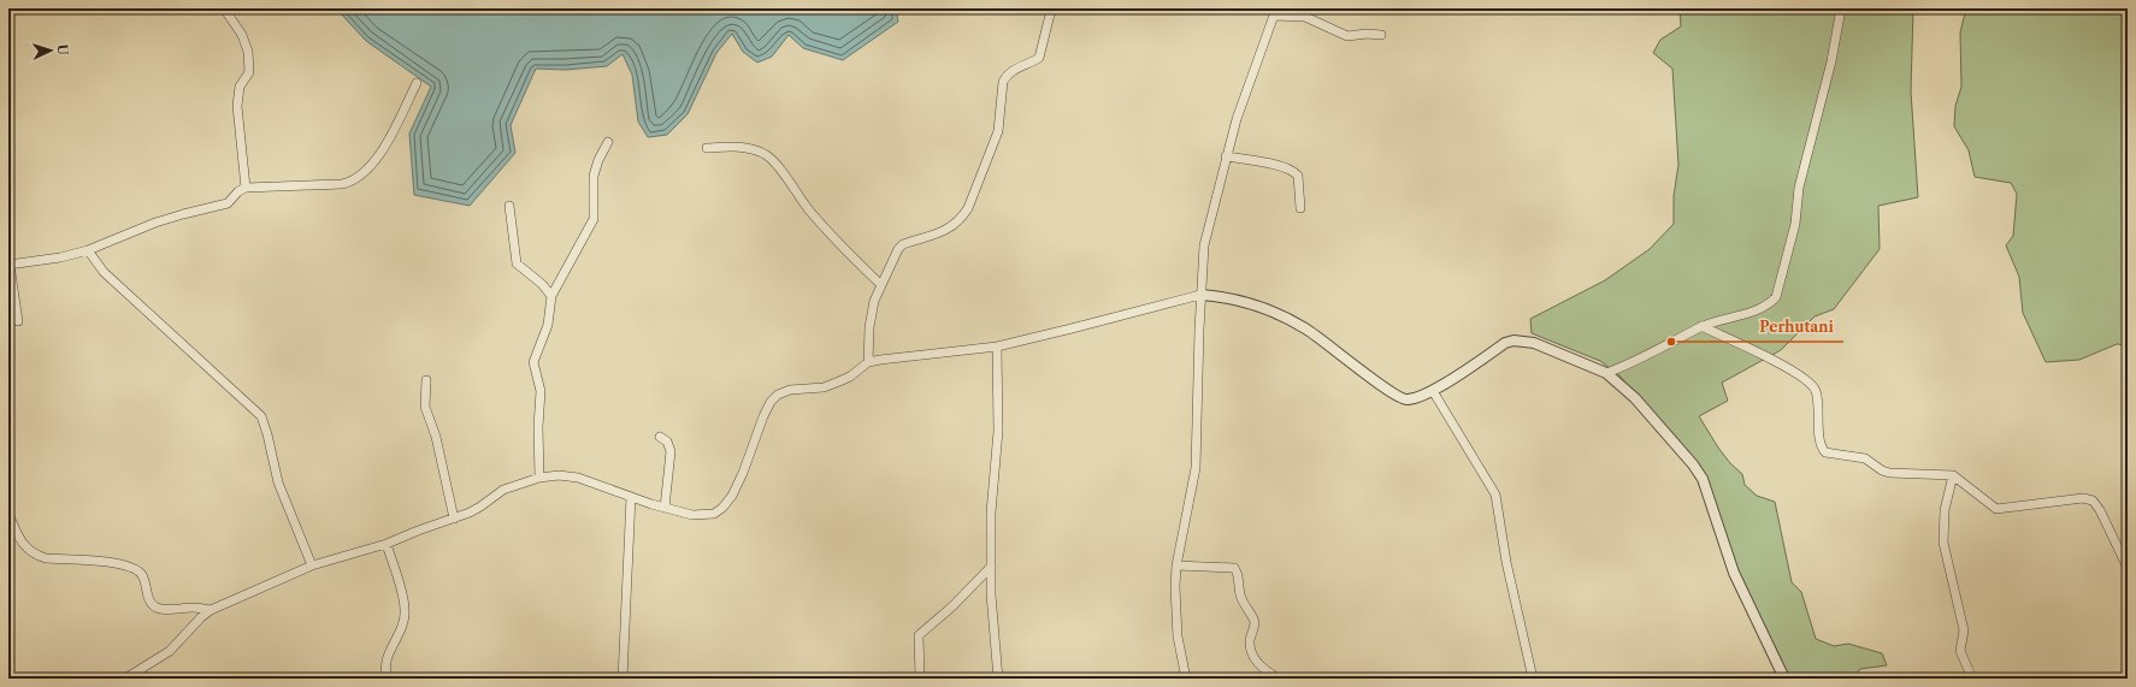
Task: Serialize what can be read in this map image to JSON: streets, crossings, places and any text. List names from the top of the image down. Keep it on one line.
{"places":["Perhutani"],"north":"right"}
